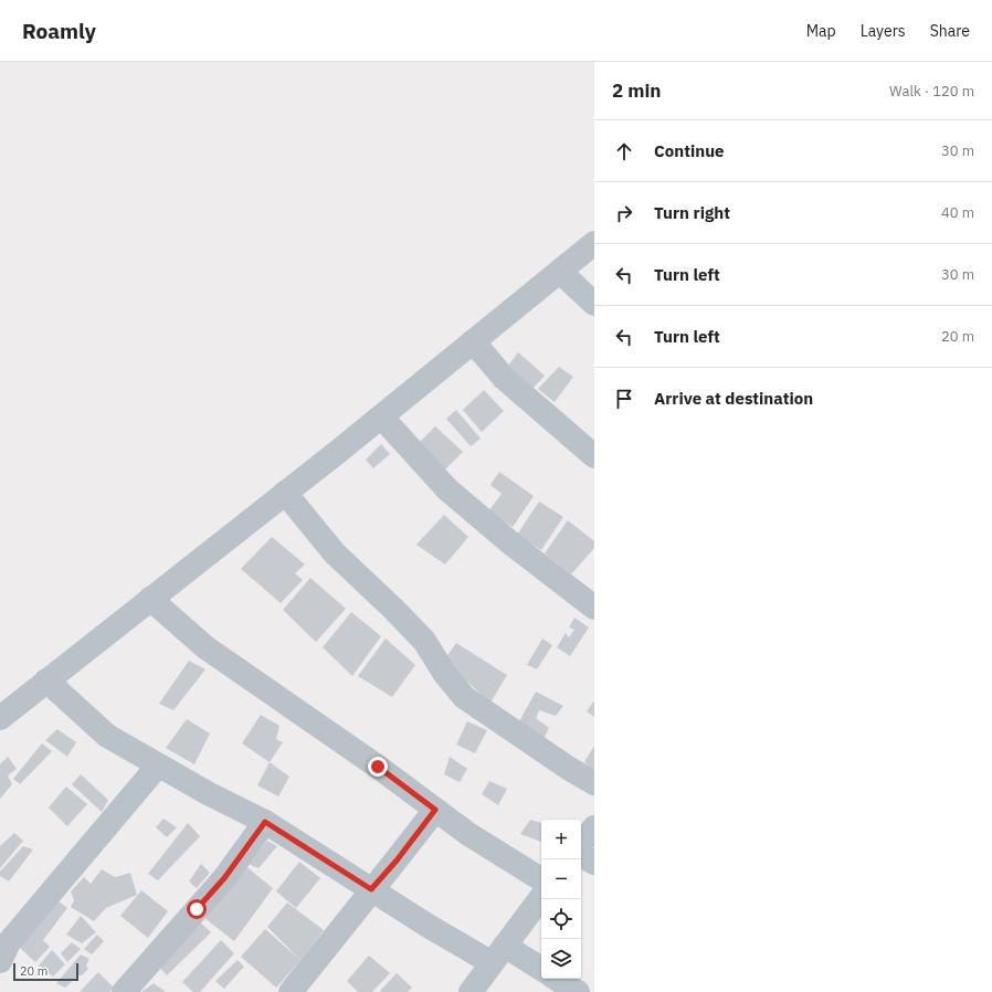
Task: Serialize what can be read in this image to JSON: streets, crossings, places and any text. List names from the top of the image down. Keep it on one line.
{"scale_bar":"20 m","page":{"header":"Roamly","nav":["Map","Layers","Share"],"heading":["2 min","Walk · 120 m"],"list":[["Continue","30 m"],["Turn right","40 m"],["Turn left","30 m"],["Turn left","20 m"],"Arrive at destination"],"map_buttons":["+","−"],"scale":"20 m"}}
